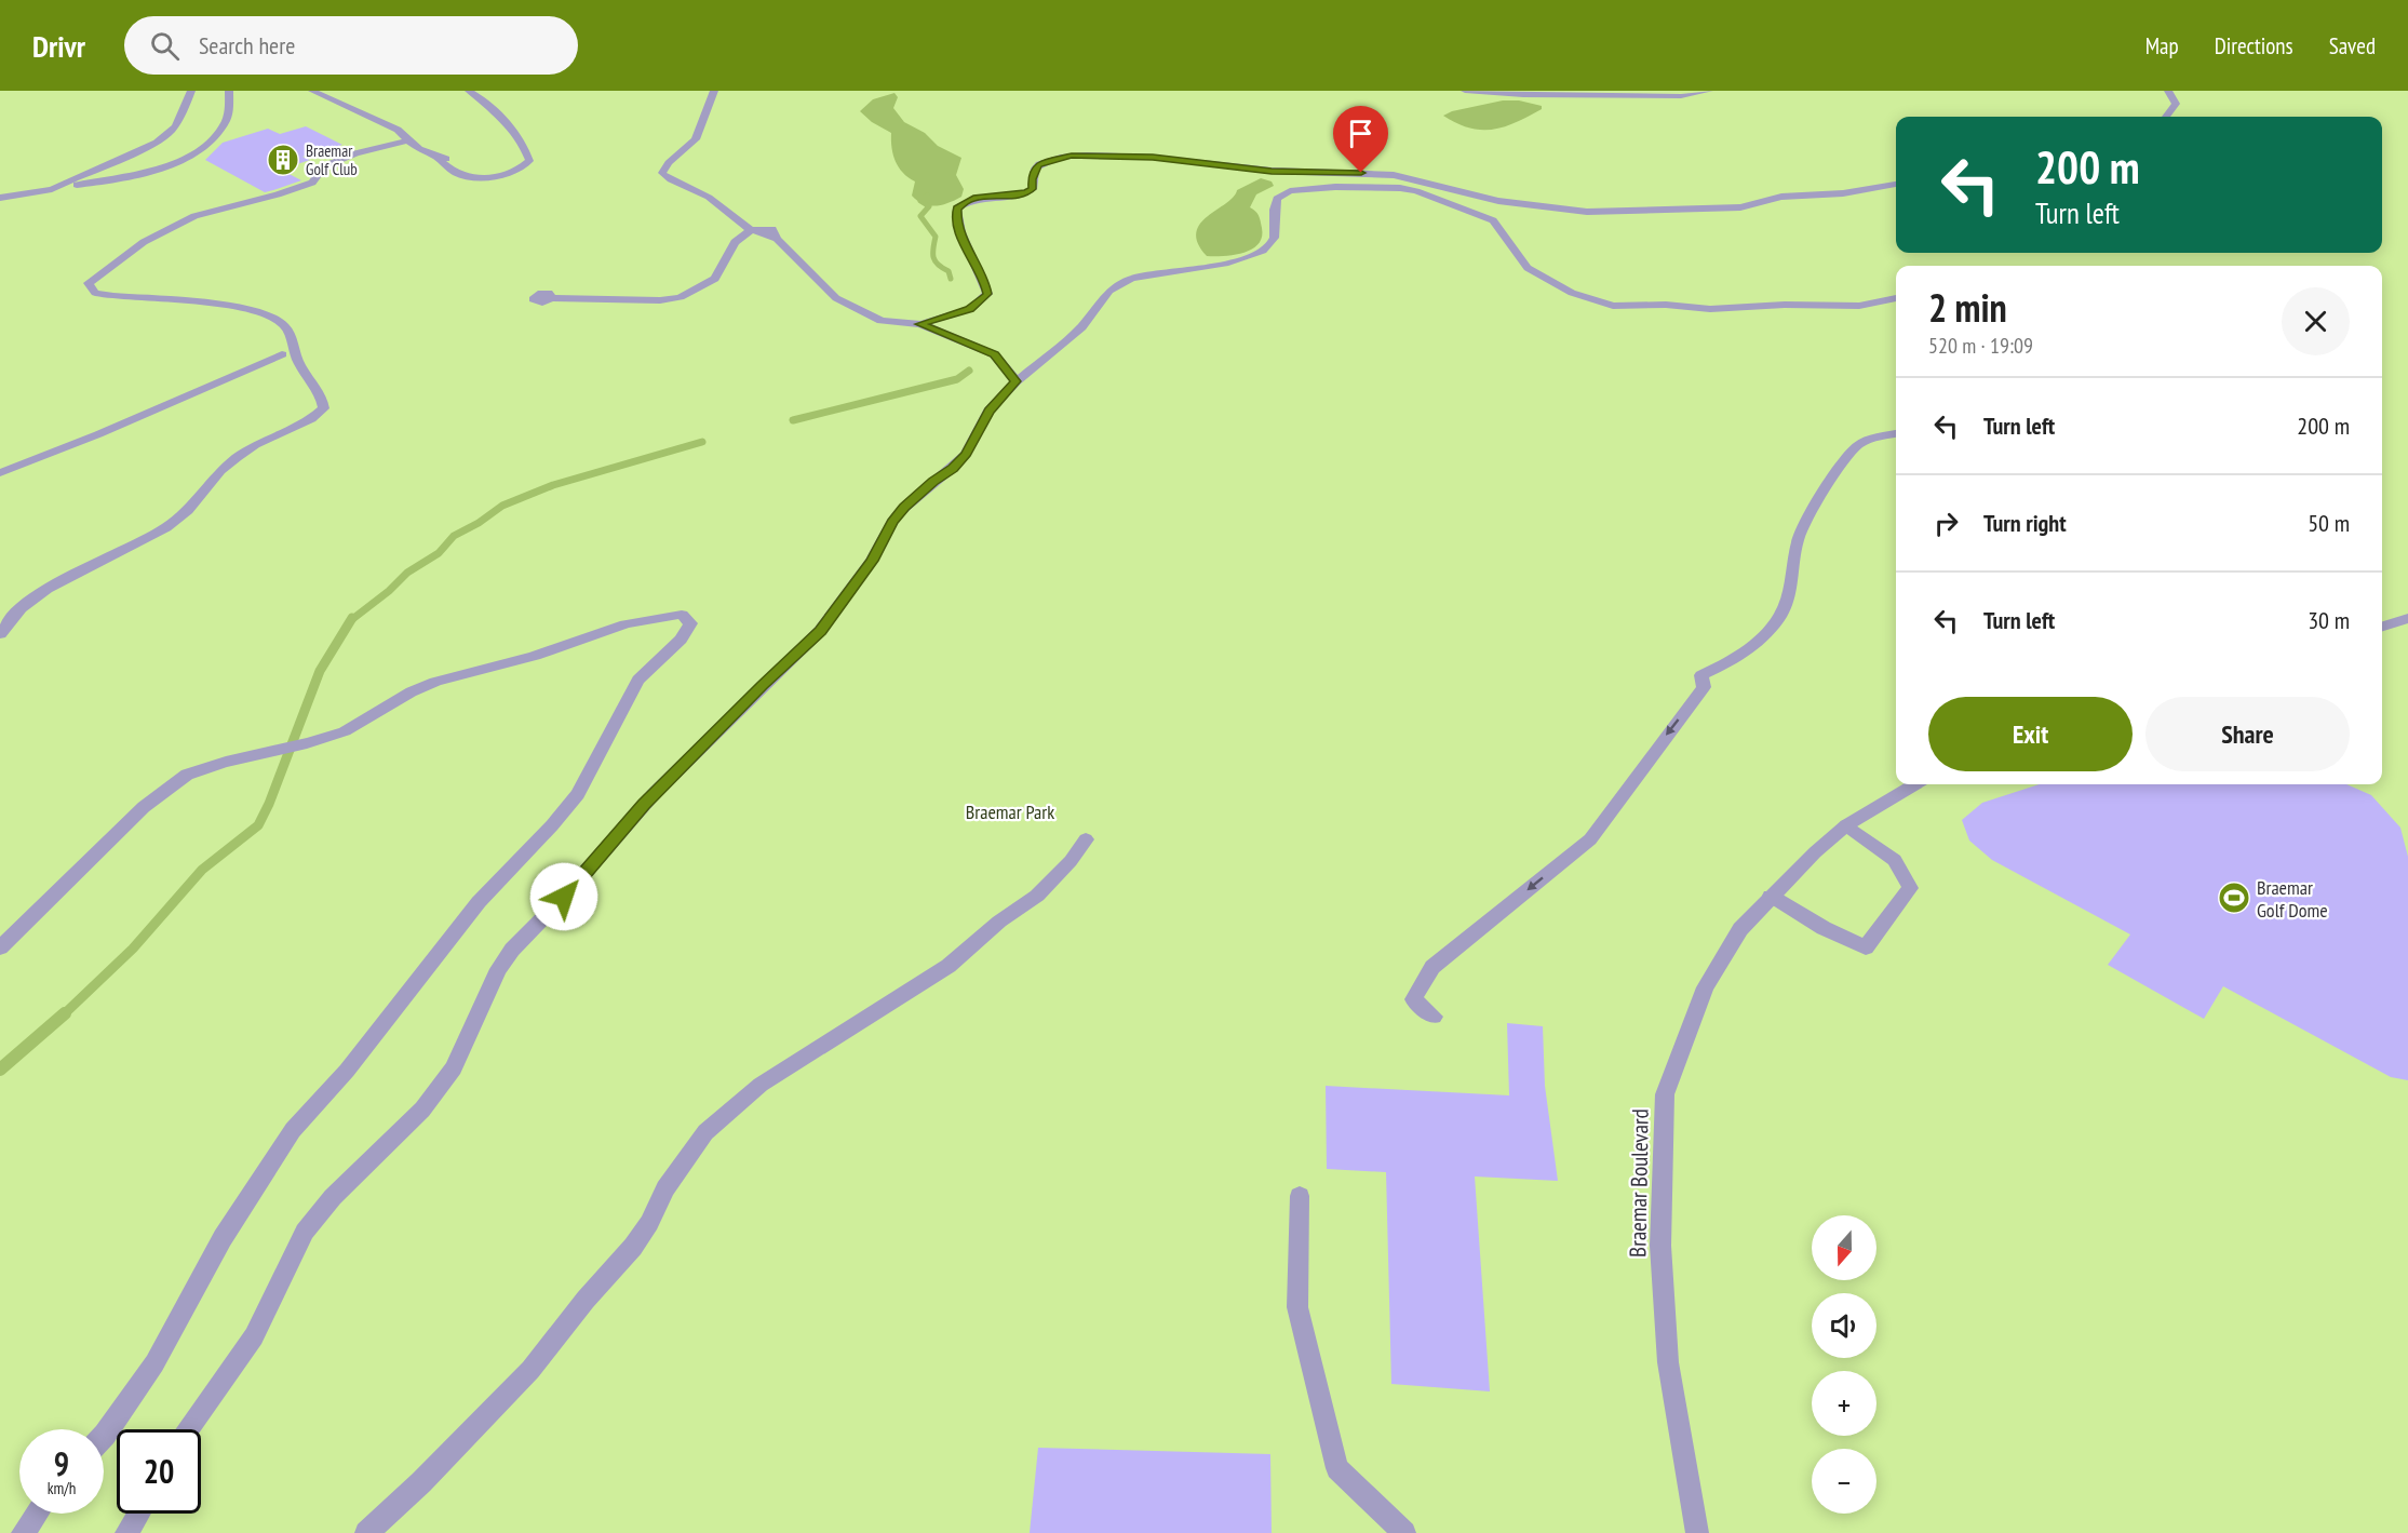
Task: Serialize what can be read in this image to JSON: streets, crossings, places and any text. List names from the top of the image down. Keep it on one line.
{"streets":{"street":["Braemar Boulevard"]},"parks":["Braemar Park"],"places":{"building":["Braemar Golf Club"],"sports":["Braemar Golf Dome"]},"north":"bottom","page":{"header":"Drivr","search":"Search here","nav":["Map","Directions","Saved"],"turn":["200 m","Turn left"],"heading":["2 min","520 m · 19:09"],"list":[{"name":"Turn left","value":"200 m"},{"name":"Turn right","value":"50 m"},{"name":"Turn left","value":"30 m"}],"buttons":["Exit","Share"],"map_buttons":["+","−"],"speed":"9 km/h","limit":"20"}}
